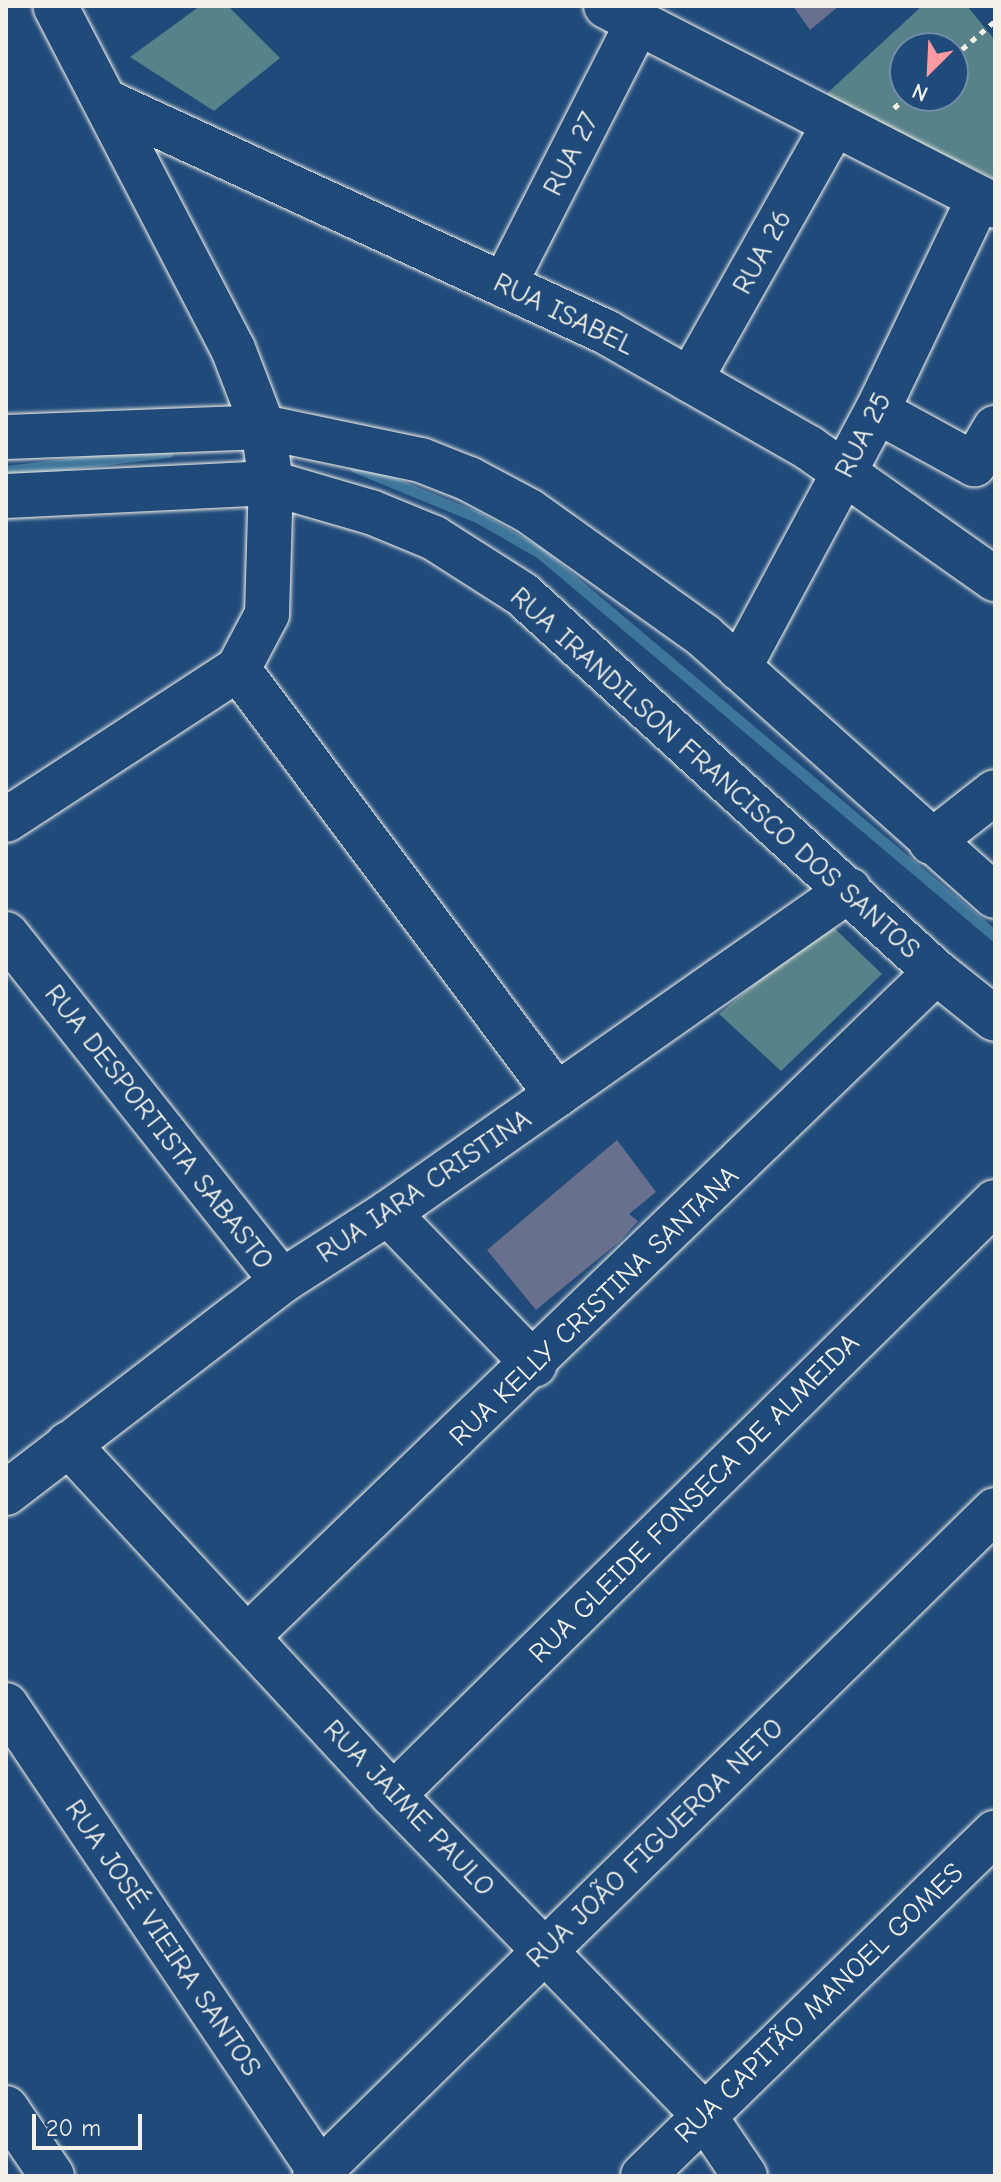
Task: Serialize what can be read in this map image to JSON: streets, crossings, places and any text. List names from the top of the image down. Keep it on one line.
{"streets":{"street":["RUA 27","RUA 26","RUA ISABEL","RUA 25","RUA IRANDILSON FRANCISCO DOS SANTOS","RUA DESPORTISTA SABASTO","RUA IARA CRISTINA","RUA KELLY CRISTINA SANTANA","RUA GLEIDE FONSECA DE ALMEIDA","RUA JAIME PAULO","RUA JOÃO FIGUEROA NETO","RUA JOSÉ VIEIRA SANTOS","RUA CAPITÃO MANOEL GOMES"]},"crossings":[["RUA 27","RUA ISABEL"],["RUA 26","RUA ISABEL"],["RUA ISABEL","RUA 25"],["RUA IRANDILSON FRANCISCO DOS SANTOS","RUA IARA CRISTINA"],["RUA IRANDILSON FRANCISCO DOS SANTOS","RUA KELLY CRISTINA SANTANA"],["RUA DESPORTISTA SABASTO","RUA IARA CRISTINA"],["RUA IARA CRISTINA","RUA JAIME PAULO"],["RUA KELLY CRISTINA SANTANA","RUA JAIME PAULO"],["RUA GLEIDE FONSECA DE ALMEIDA","RUA JAIME PAULO"],["RUA JAIME PAULO","RUA JOÃO FIGUEROA NETO"],["RUA JAIME PAULO","RUA CAPITÃO MANOEL GOMES"],["RUA JOÃO FIGUEROA NETO","RUA JOSÉ VIEIRA SANTOS"]],"scale_bar":"20 m","north":"bottom left"}
